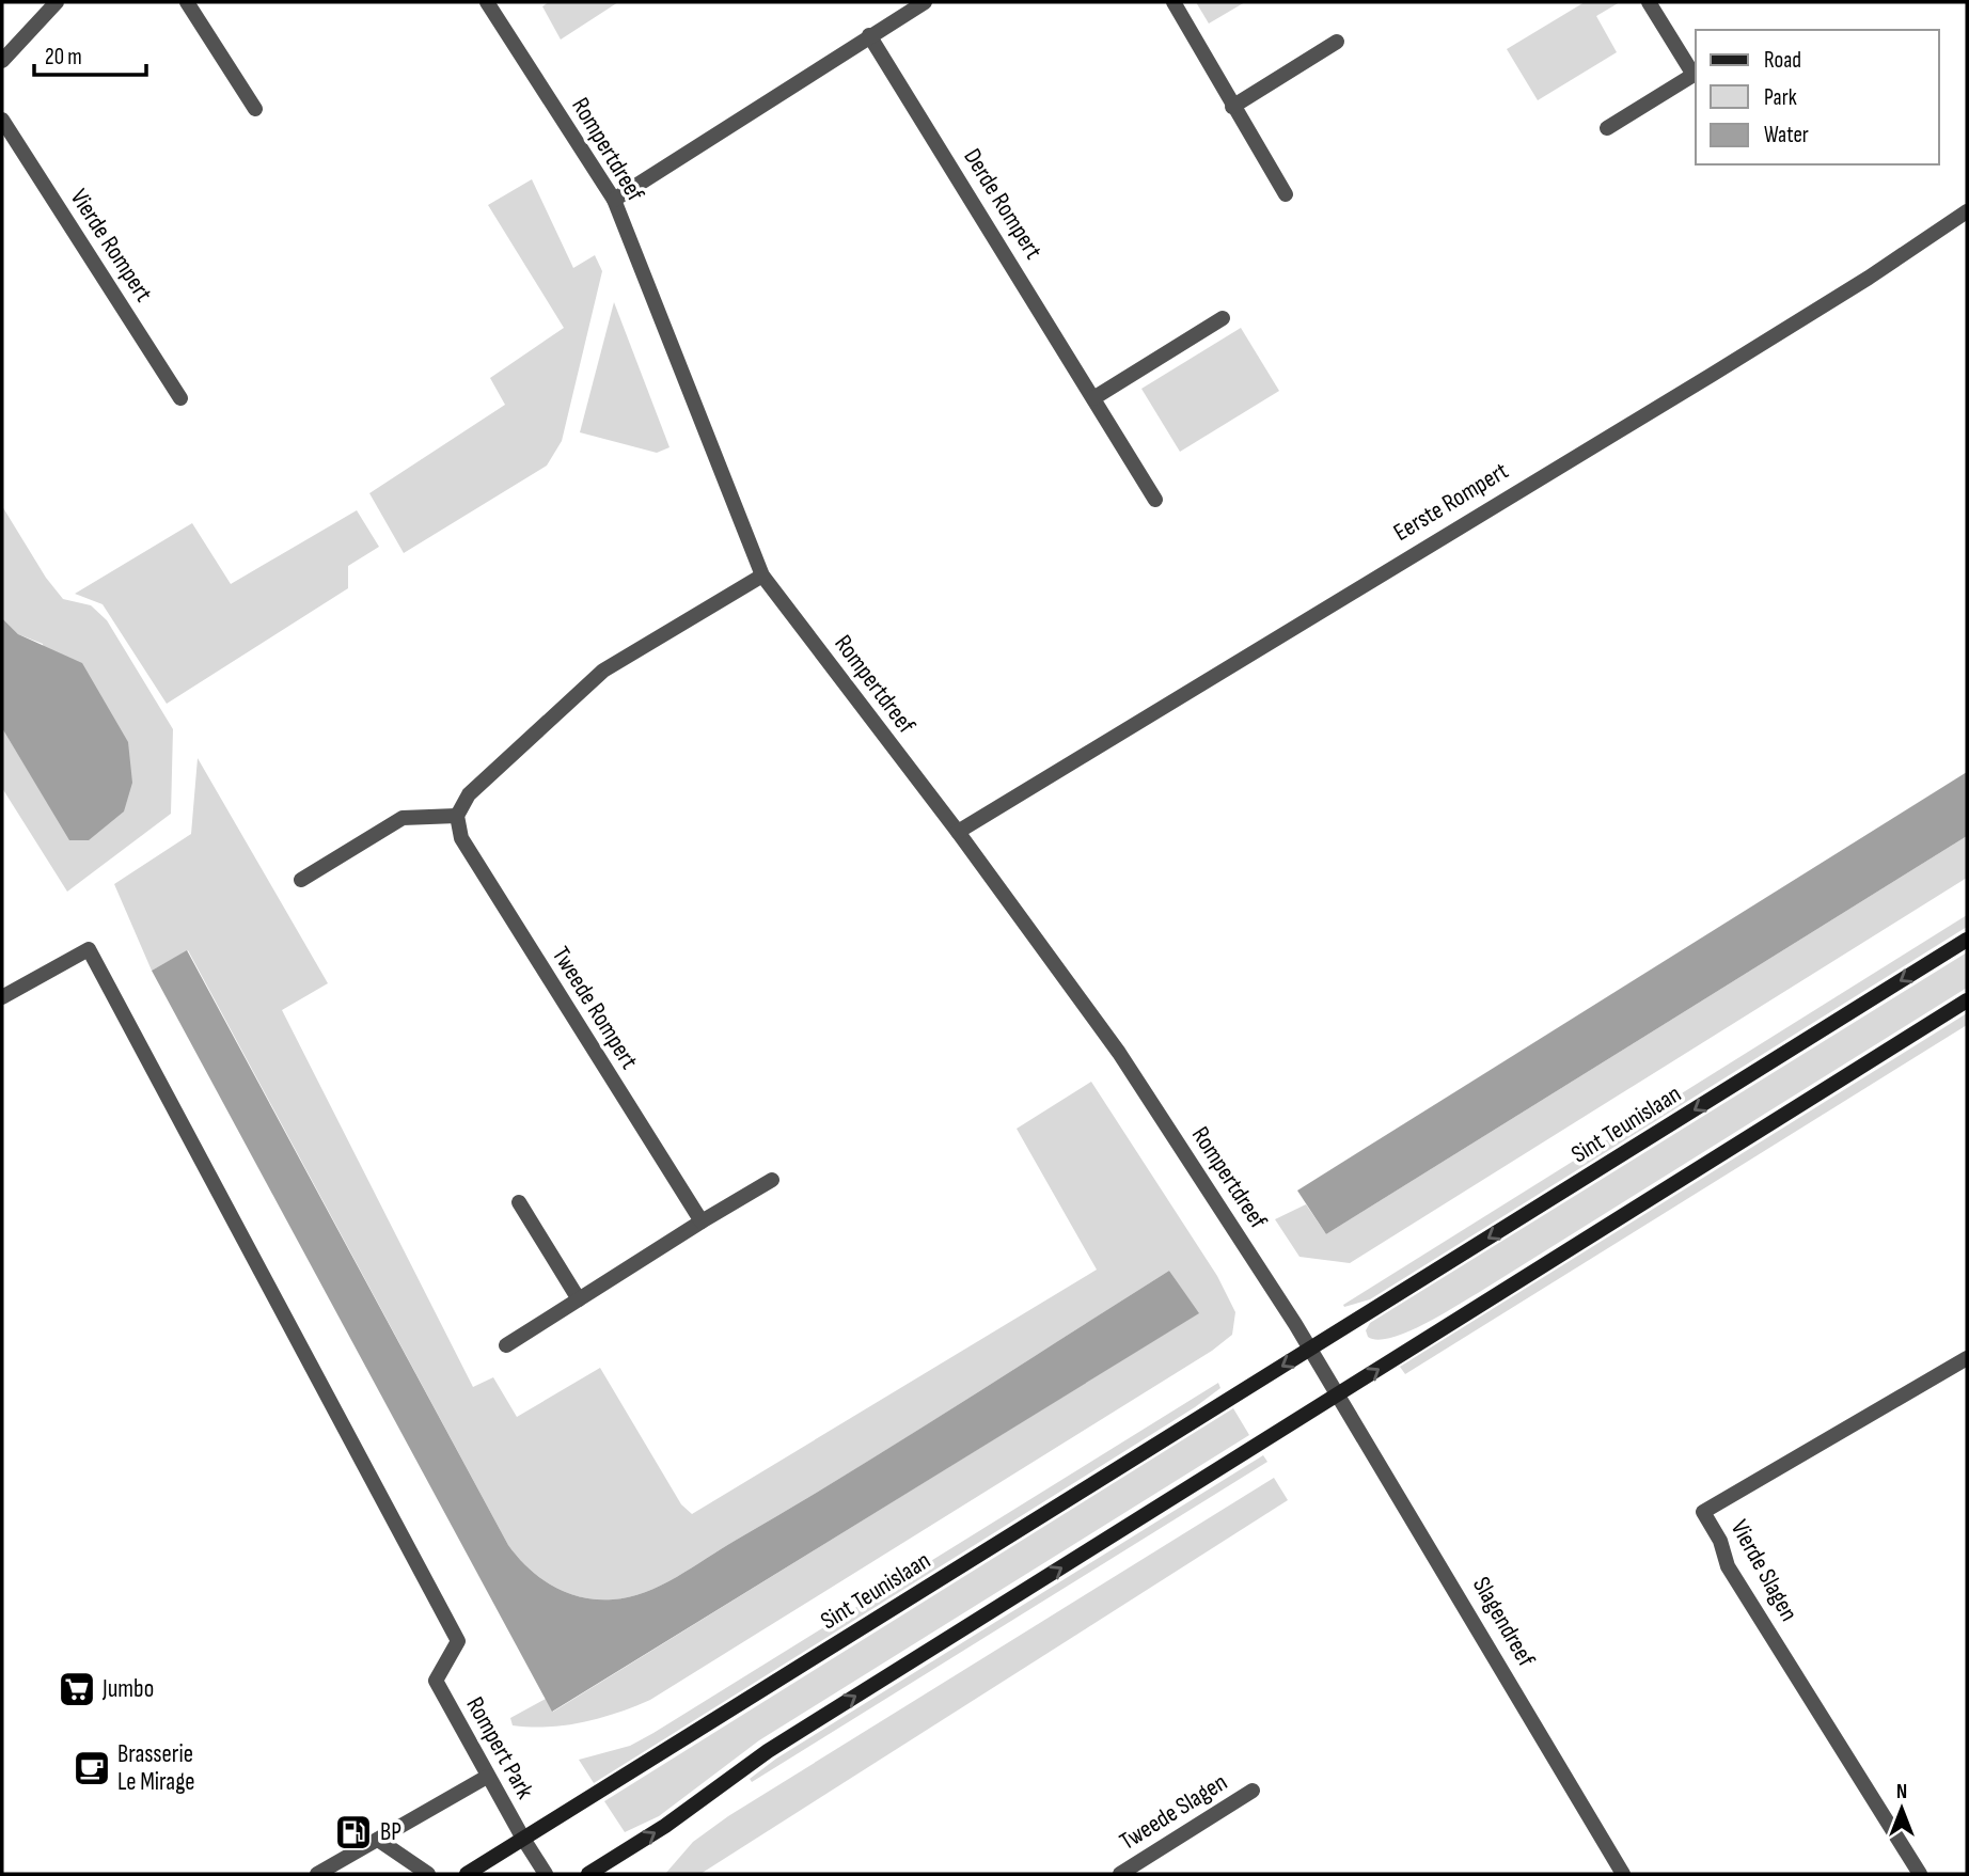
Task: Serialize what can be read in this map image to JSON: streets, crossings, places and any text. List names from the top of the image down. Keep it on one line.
{"streets":{"street":["Rompertdreef","Derde Rompert","Vierde Rompert","Eerste Rompert","Tweede Rompert","Sint Teunislaan","Vierde Slagen","Slagendreef","Rompert Park","Tweede Slagen"]},"crossings":[["Rompertdreef","Eerste Rompert"],["Rompertdreef","Sint Teunislaan"],["Sint Teunislaan","Rompert Park"]],"places":{"supermarket":["Jumbo"],"cafe":["Brasserie Le Mirage"],"fuel station":["BP"]},"legend":["Road","Park","Water"],"scale_bar":"20 m","north":"top"}
